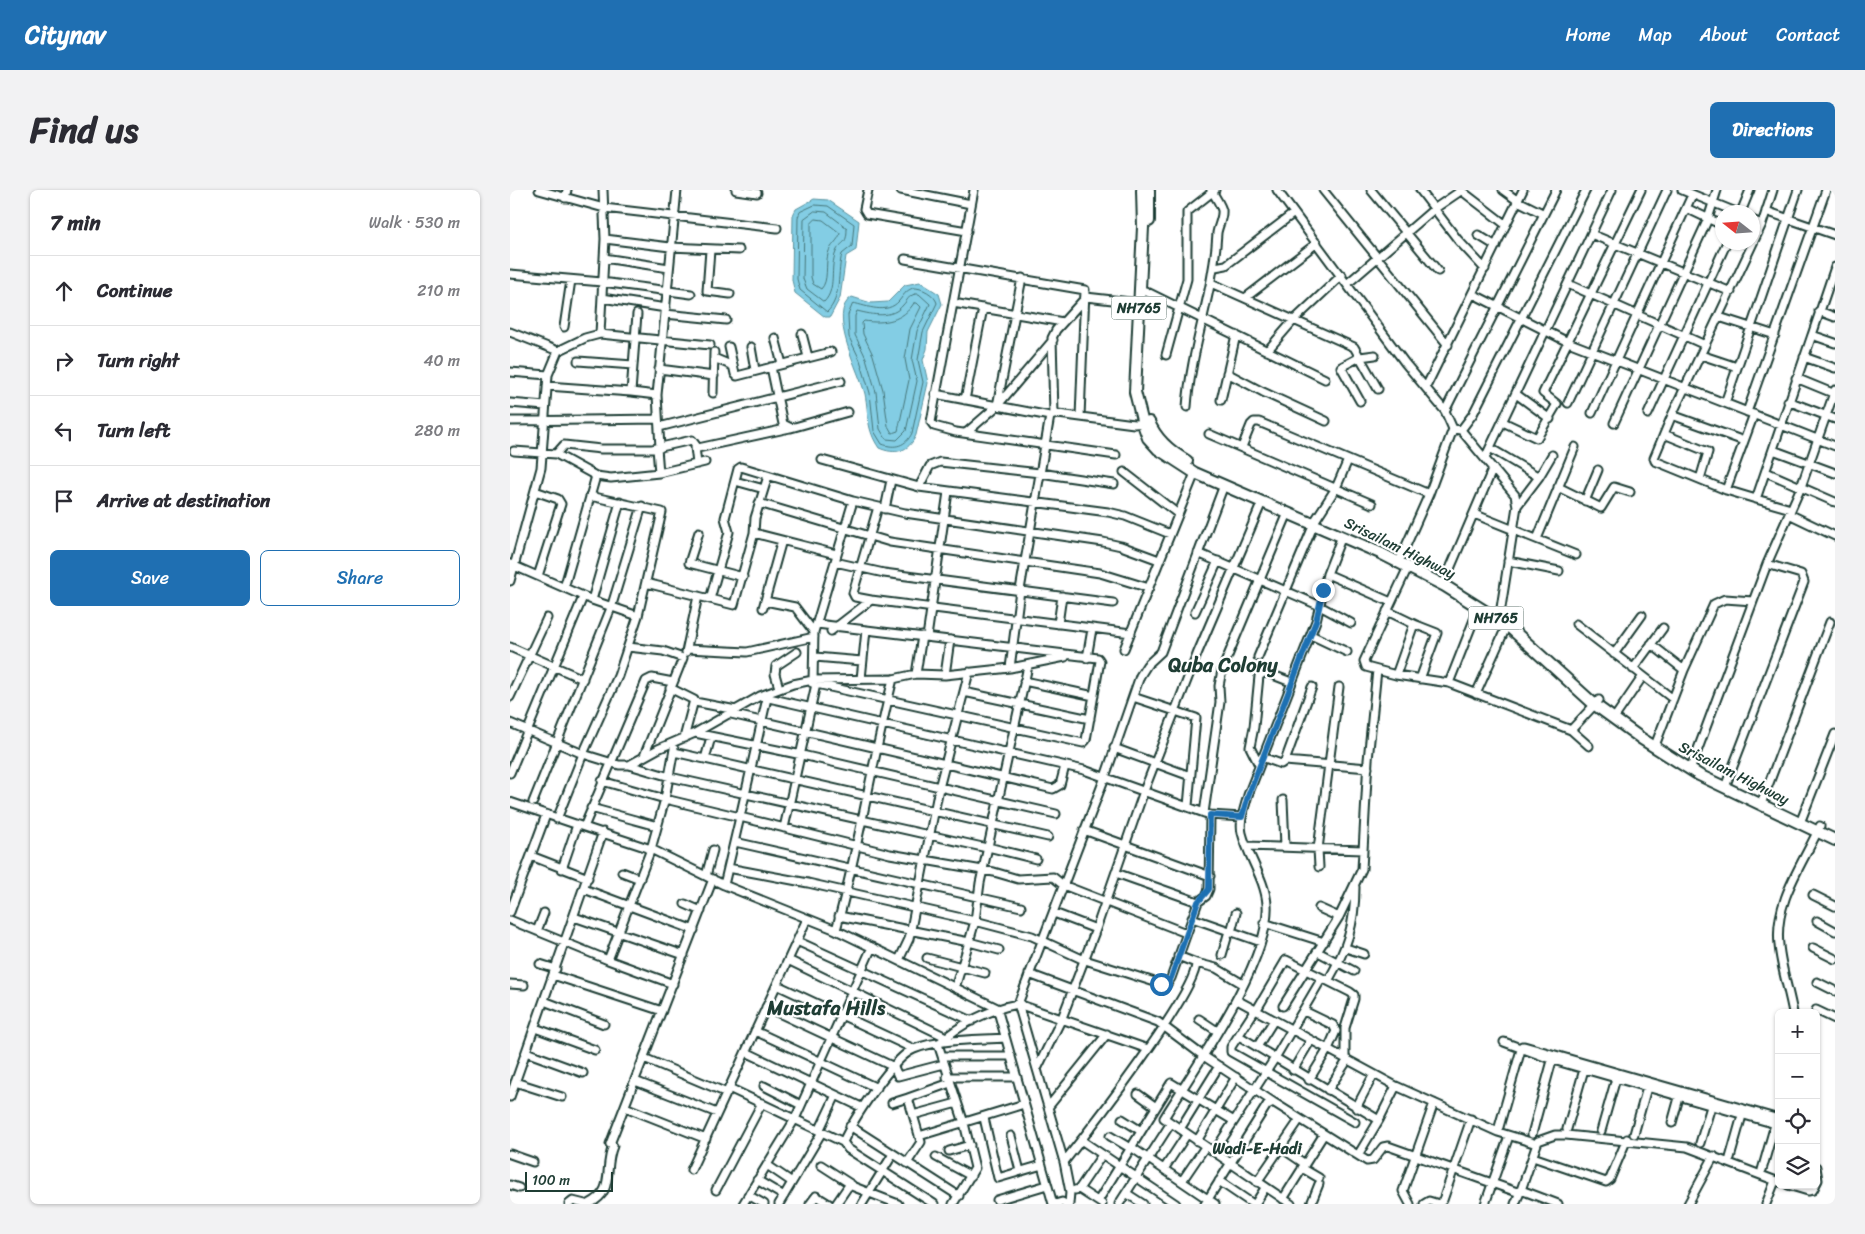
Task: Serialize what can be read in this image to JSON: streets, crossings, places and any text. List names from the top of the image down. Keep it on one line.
{"streets":{"highway":["NH765","Srisailam Highway"]},"districts":["Quba Colony","Mustafa Hills","Wadi-E-Hadi"],"scale_bar":"100 m","north":"left","page":{"header":"Citynav","nav":["Home","Map","About","Contact"],"title":"Find us","buttons":["Directions",["Save","Share"]],"heading":["7 min","Walk · 530 m"],"list":[["Continue","210 m"],["Turn right","40 m"],["Turn left","280 m"],"Arrive at destination"],"map_buttons":["+","−"],"scale":"100 m"}}
